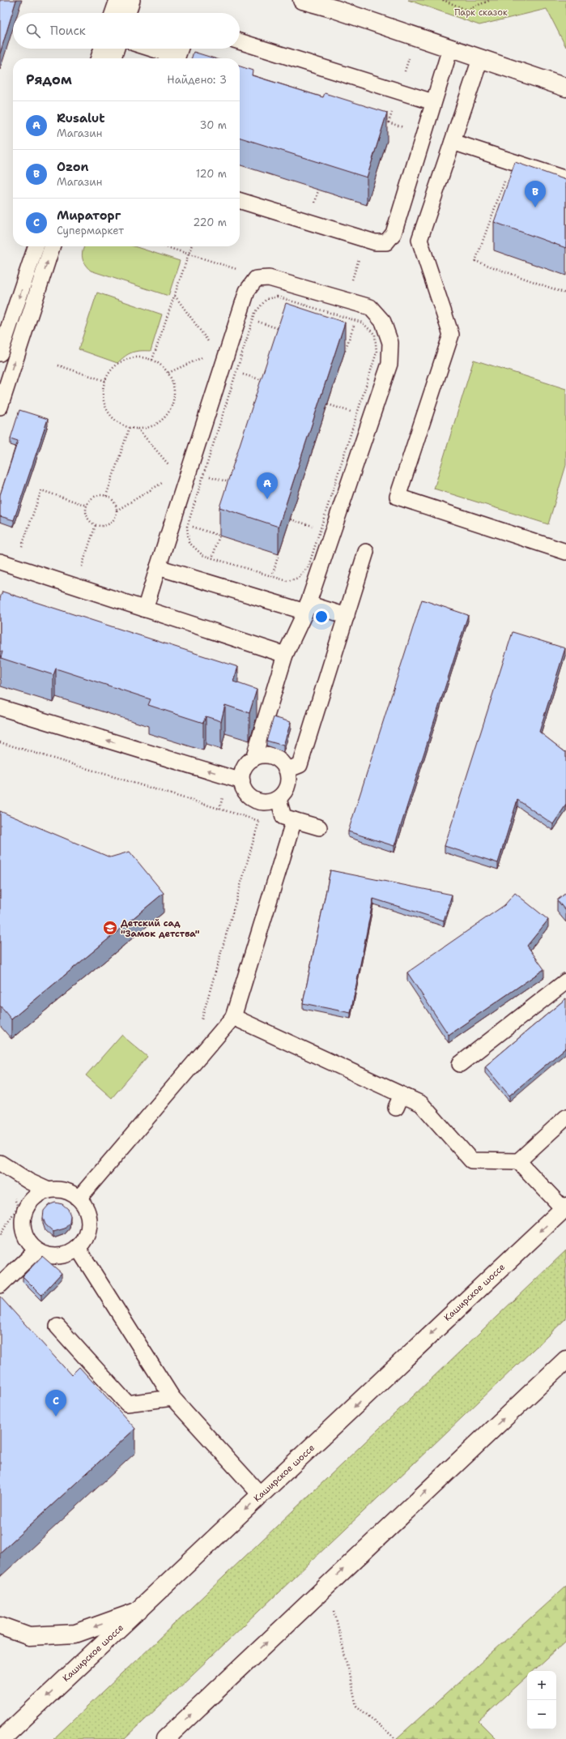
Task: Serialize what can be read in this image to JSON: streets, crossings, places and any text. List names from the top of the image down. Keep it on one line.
{"streets":{"main road":["Каширское шоссе"]},"parks":["Парк сказок"],"places":{"school or university":["Детский сад \"Замок детства\""]},"page":{"search":"Поиск","heading":["Рядом","Найдено: 3"],"list":[{"mark":"A","name":"Rusalut","note":"Магазин","value":"30 m"},{"mark":"B","name":"Ozon","note":"Магазин","value":"120 m"},{"mark":"C","name":"Мираторг","note":"Супермаркет","value":"220 m"}],"pins":["B","A","C"],"map_buttons":["+","−"]}}
